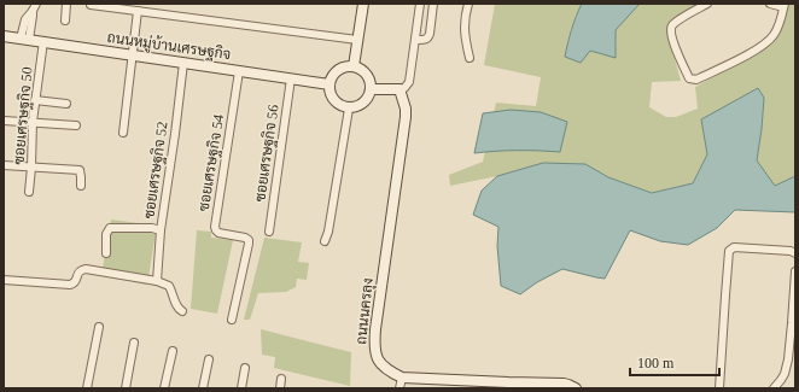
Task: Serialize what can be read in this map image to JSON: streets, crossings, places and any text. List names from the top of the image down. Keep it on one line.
{"streets":{"street":["ถนนหมู่บ้านเศรษฐกิจ","ซอยเศรษฐกิจ 50","ซอยเศรษฐกิจ 56","ซอยเศรษฐกิจ 54","ซอยเศรษฐกิจ 52","ถนนนครลุง"]},"crossings":[["ถนนหมู่บ้านเศรษฐกิจ","ซอยเศรษฐกิจ 50"],["ถนนหมู่บ้านเศรษฐกิจ","ซอยเศรษฐกิจ 56"],["ถนนหมู่บ้านเศรษฐกิจ","ซอยเศรษฐกิจ 54"],["ถนนหมู่บ้านเศรษฐกิจ","ซอยเศรษฐกิจ 52"]],"scale_bar":"100 m"}
